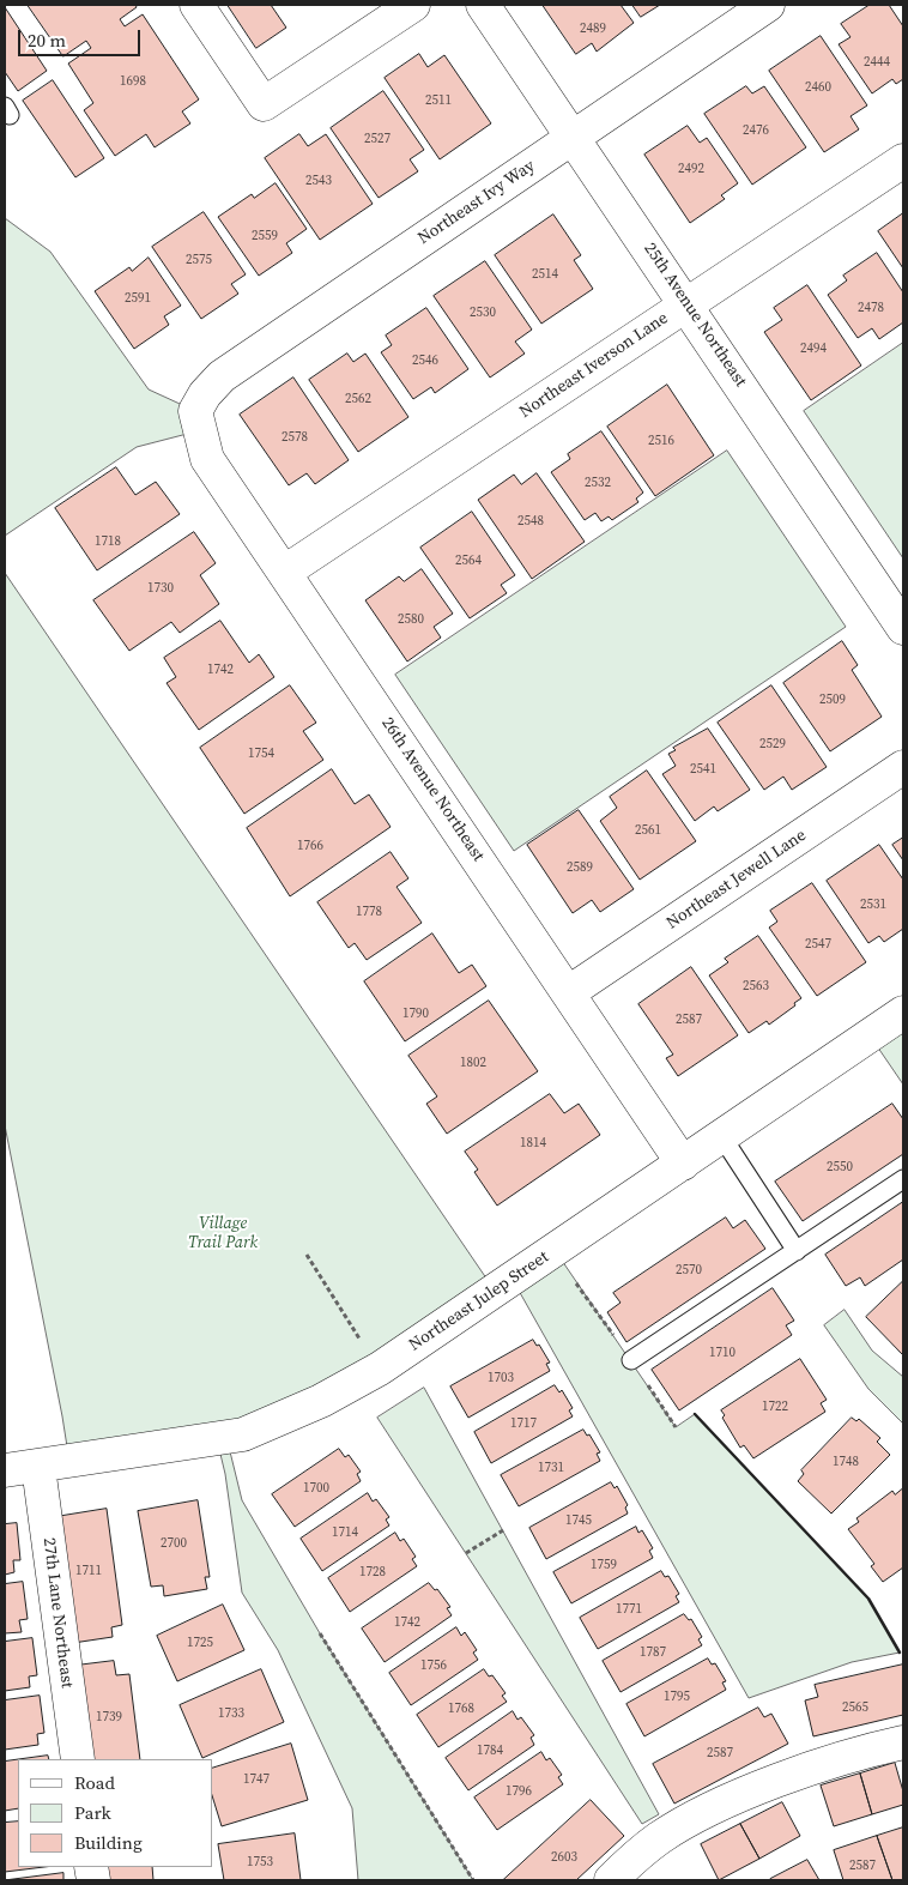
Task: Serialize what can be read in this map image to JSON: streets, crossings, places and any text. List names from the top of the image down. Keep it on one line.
{"streets":{"street":["Northeast Ivy Way","25th Avenue Northeast","Northeast Iverson Lane","26th Avenue Northeast","Northeast Jewell Lane","Northeast Julep Street","27th Lane Northeast"]},"crossings":[["Northeast Ivy Way","25th Avenue Northeast"],["Northeast Ivy Way","26th Avenue Northeast"],["25th Avenue Northeast","Northeast Iverson Lane"],["Northeast Iverson Lane","26th Avenue Northeast"],["26th Avenue Northeast","Northeast Jewell Lane"],["26th Avenue Northeast","Northeast Julep Street"],["Northeast Julep Street","27th Lane Northeast"]],"parks":["Village Trail Park"],"house_numbers":["2489","2444","1698","2460","2511","2476","2527","2492","2543","2559","2575","2514","2591","2478","2530","2494","2546","2562","2578","2516","2532","2548","1718","2564","1730","2580","1742","2509","2529","1754","2541","2561","1766","2589","2531","1778","2547","2563","1790","2587","1802","1814","2550","2570","1710","1703","1722","1717","1748","1731","1700","1745","1714","2700","1759","1711","1728","1771","1742","1725","1787","1756","1795","2565","1768","1733","1739","1784","2587","1747","1796","2603","1753","2587"],"legend":["Road","Park","Building"],"scale_bar":"20 m"}
